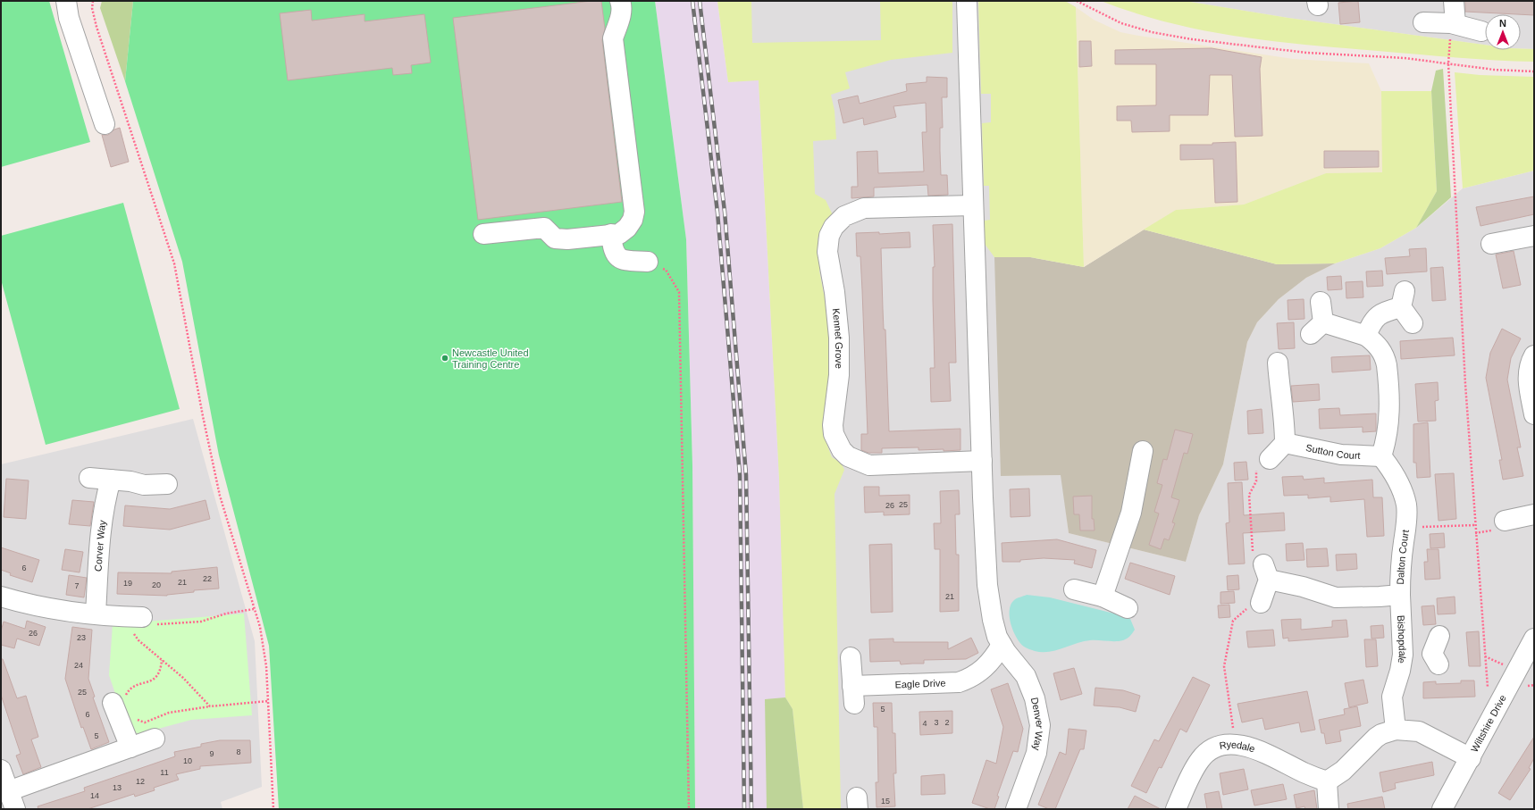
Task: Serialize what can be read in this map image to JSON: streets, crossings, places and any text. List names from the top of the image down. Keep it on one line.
{"streets":{"street":["Kennet Grove","Sutton Court","Corver Way","Dalton Court","Bishopdale","Eagle Drive","Denver Way","Wiltshire Drive","Ryedale"]},"crossings":[["Kennet Grove","Denver Way"],["Sutton Court","Dalton Court"],["Dalton Court","Bishopdale"],["Eagle Drive","Denver Way"]],"places":["Newcastle United Training Centre"],"house_numbers":["25","26","6","22","21","19","20","7","21","26","23","24","25","5","6","3","2","4","5","8","9","10","11","12","13","14","15"],"north":"top"}
